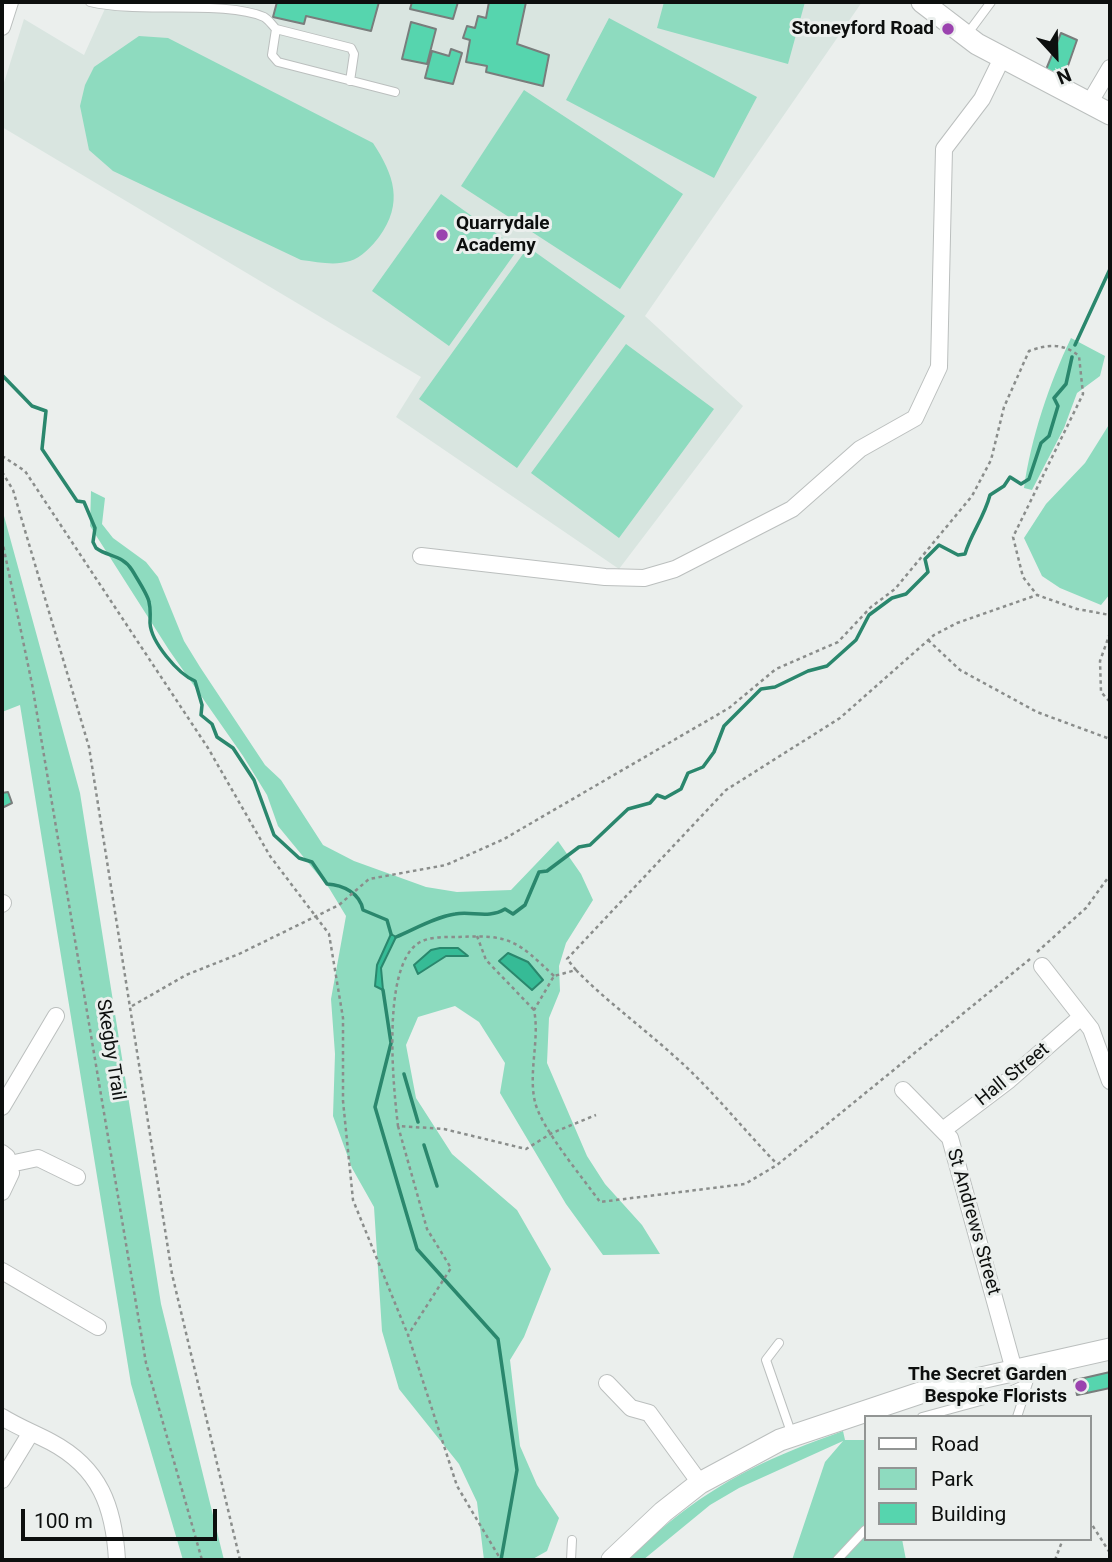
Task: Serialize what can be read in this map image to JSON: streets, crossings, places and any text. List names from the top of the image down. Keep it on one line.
{"streets":{"street":["Hall Street","St Andrews Street"],"path":["Skegby Trail"]},"crossings":[["Hall Street","St Andrews Street"]],"places":["Stoneyford Road","Quarrydale Academy","The Secret Garden Bespoke Florists"],"legend":["Road","Park","Building"],"scale_bar":"100 m","north":"bottom"}
